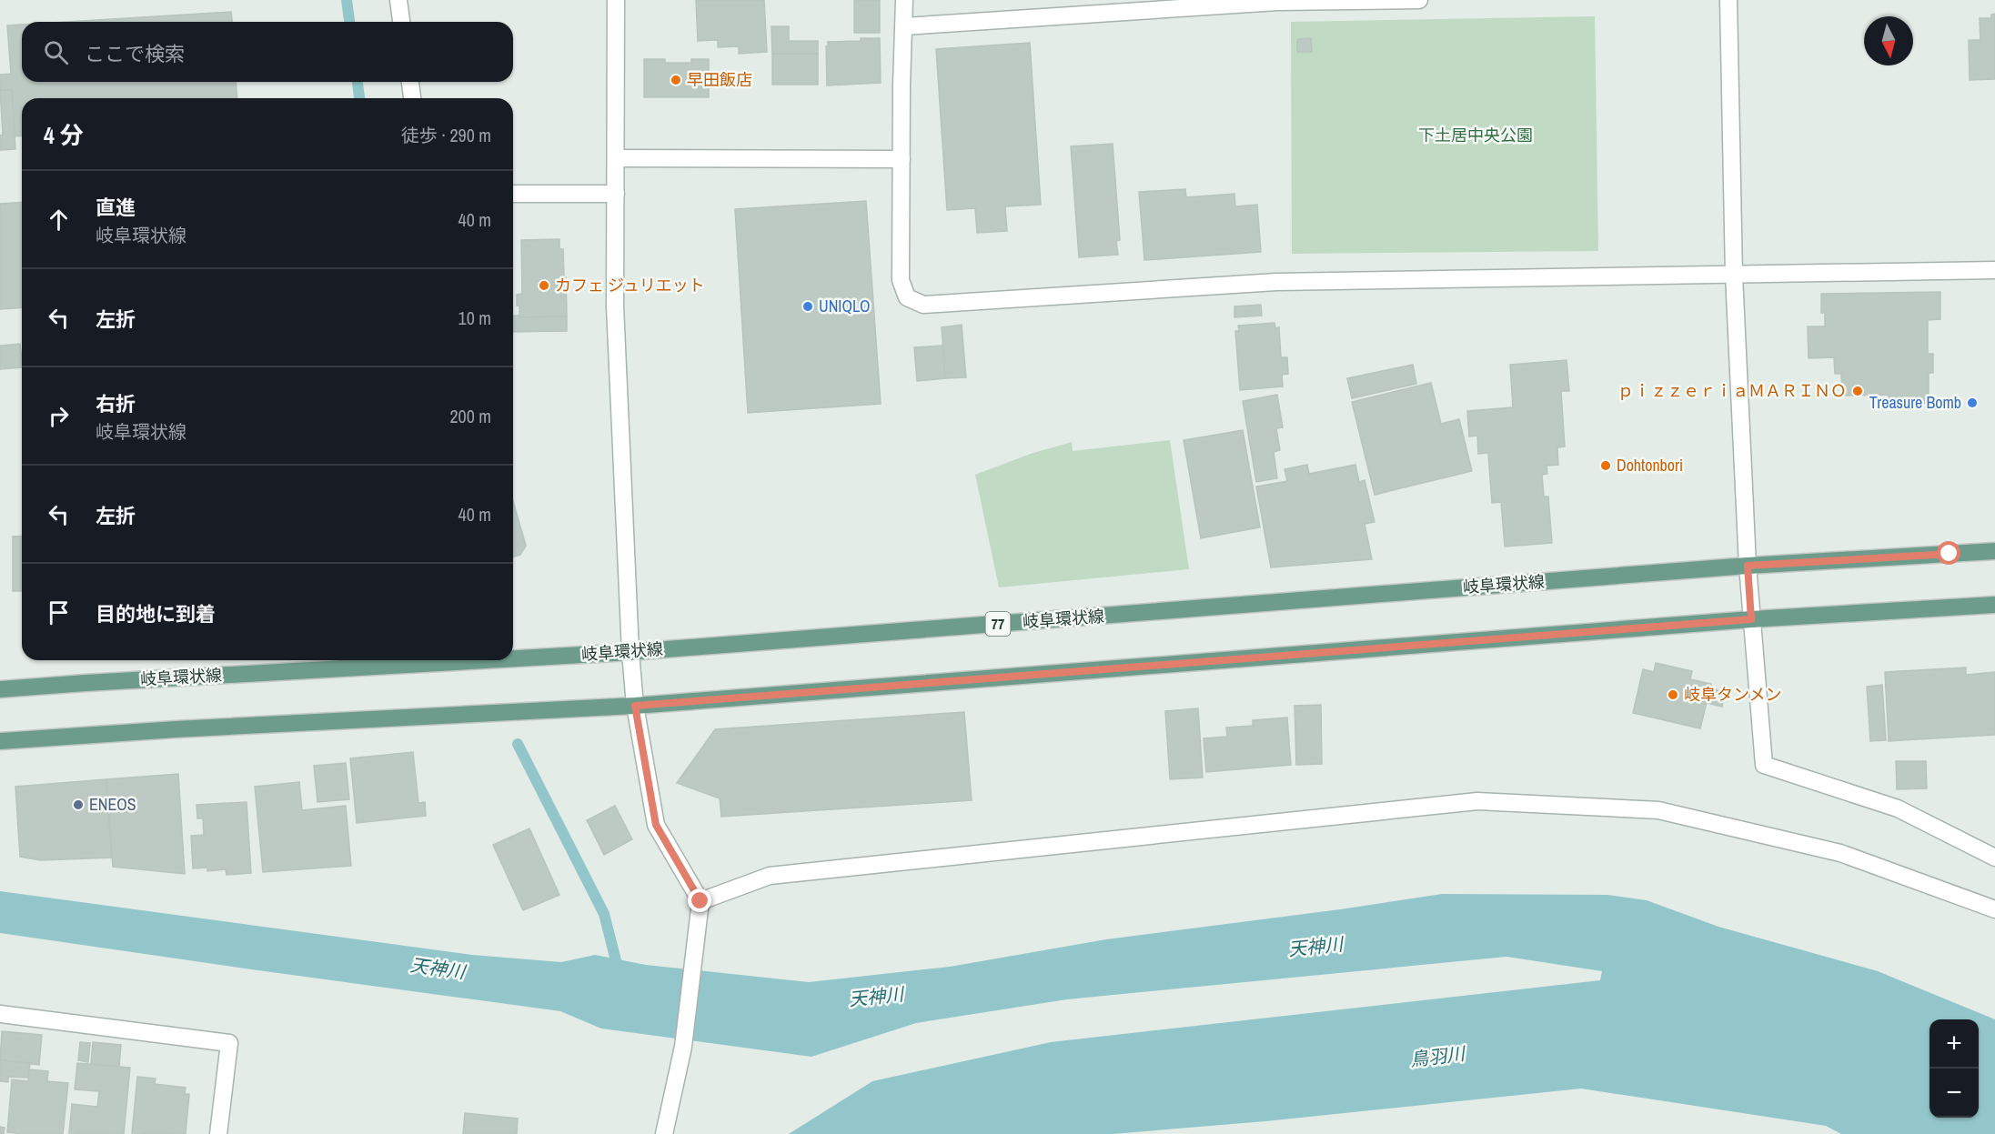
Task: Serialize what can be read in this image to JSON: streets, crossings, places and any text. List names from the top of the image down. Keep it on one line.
{"streets":{"main road":["岐阜環状線","77"]},"water":["天神川","鳥羽川"],"parks":["下土居中央公園"],"places":["早田飯店","カフェ ジュリエット","UNIQLO","ｐｉｚｚｅｒｉａＭＡＲＩＮＯ","Treasure Bomb","Dohtonbori","岐阜タンメン","ENEOS"],"north":"bottom","page":{"search":"ここで検索","heading":["4 分","徒歩 · 290 m"],"list":[["直進","岐阜環状線","40 m"],["左折","10 m"],["右折","岐阜環状線","200 m"],["左折","40 m"],"目的地に到着"],"map_buttons":["+","−"]}}
